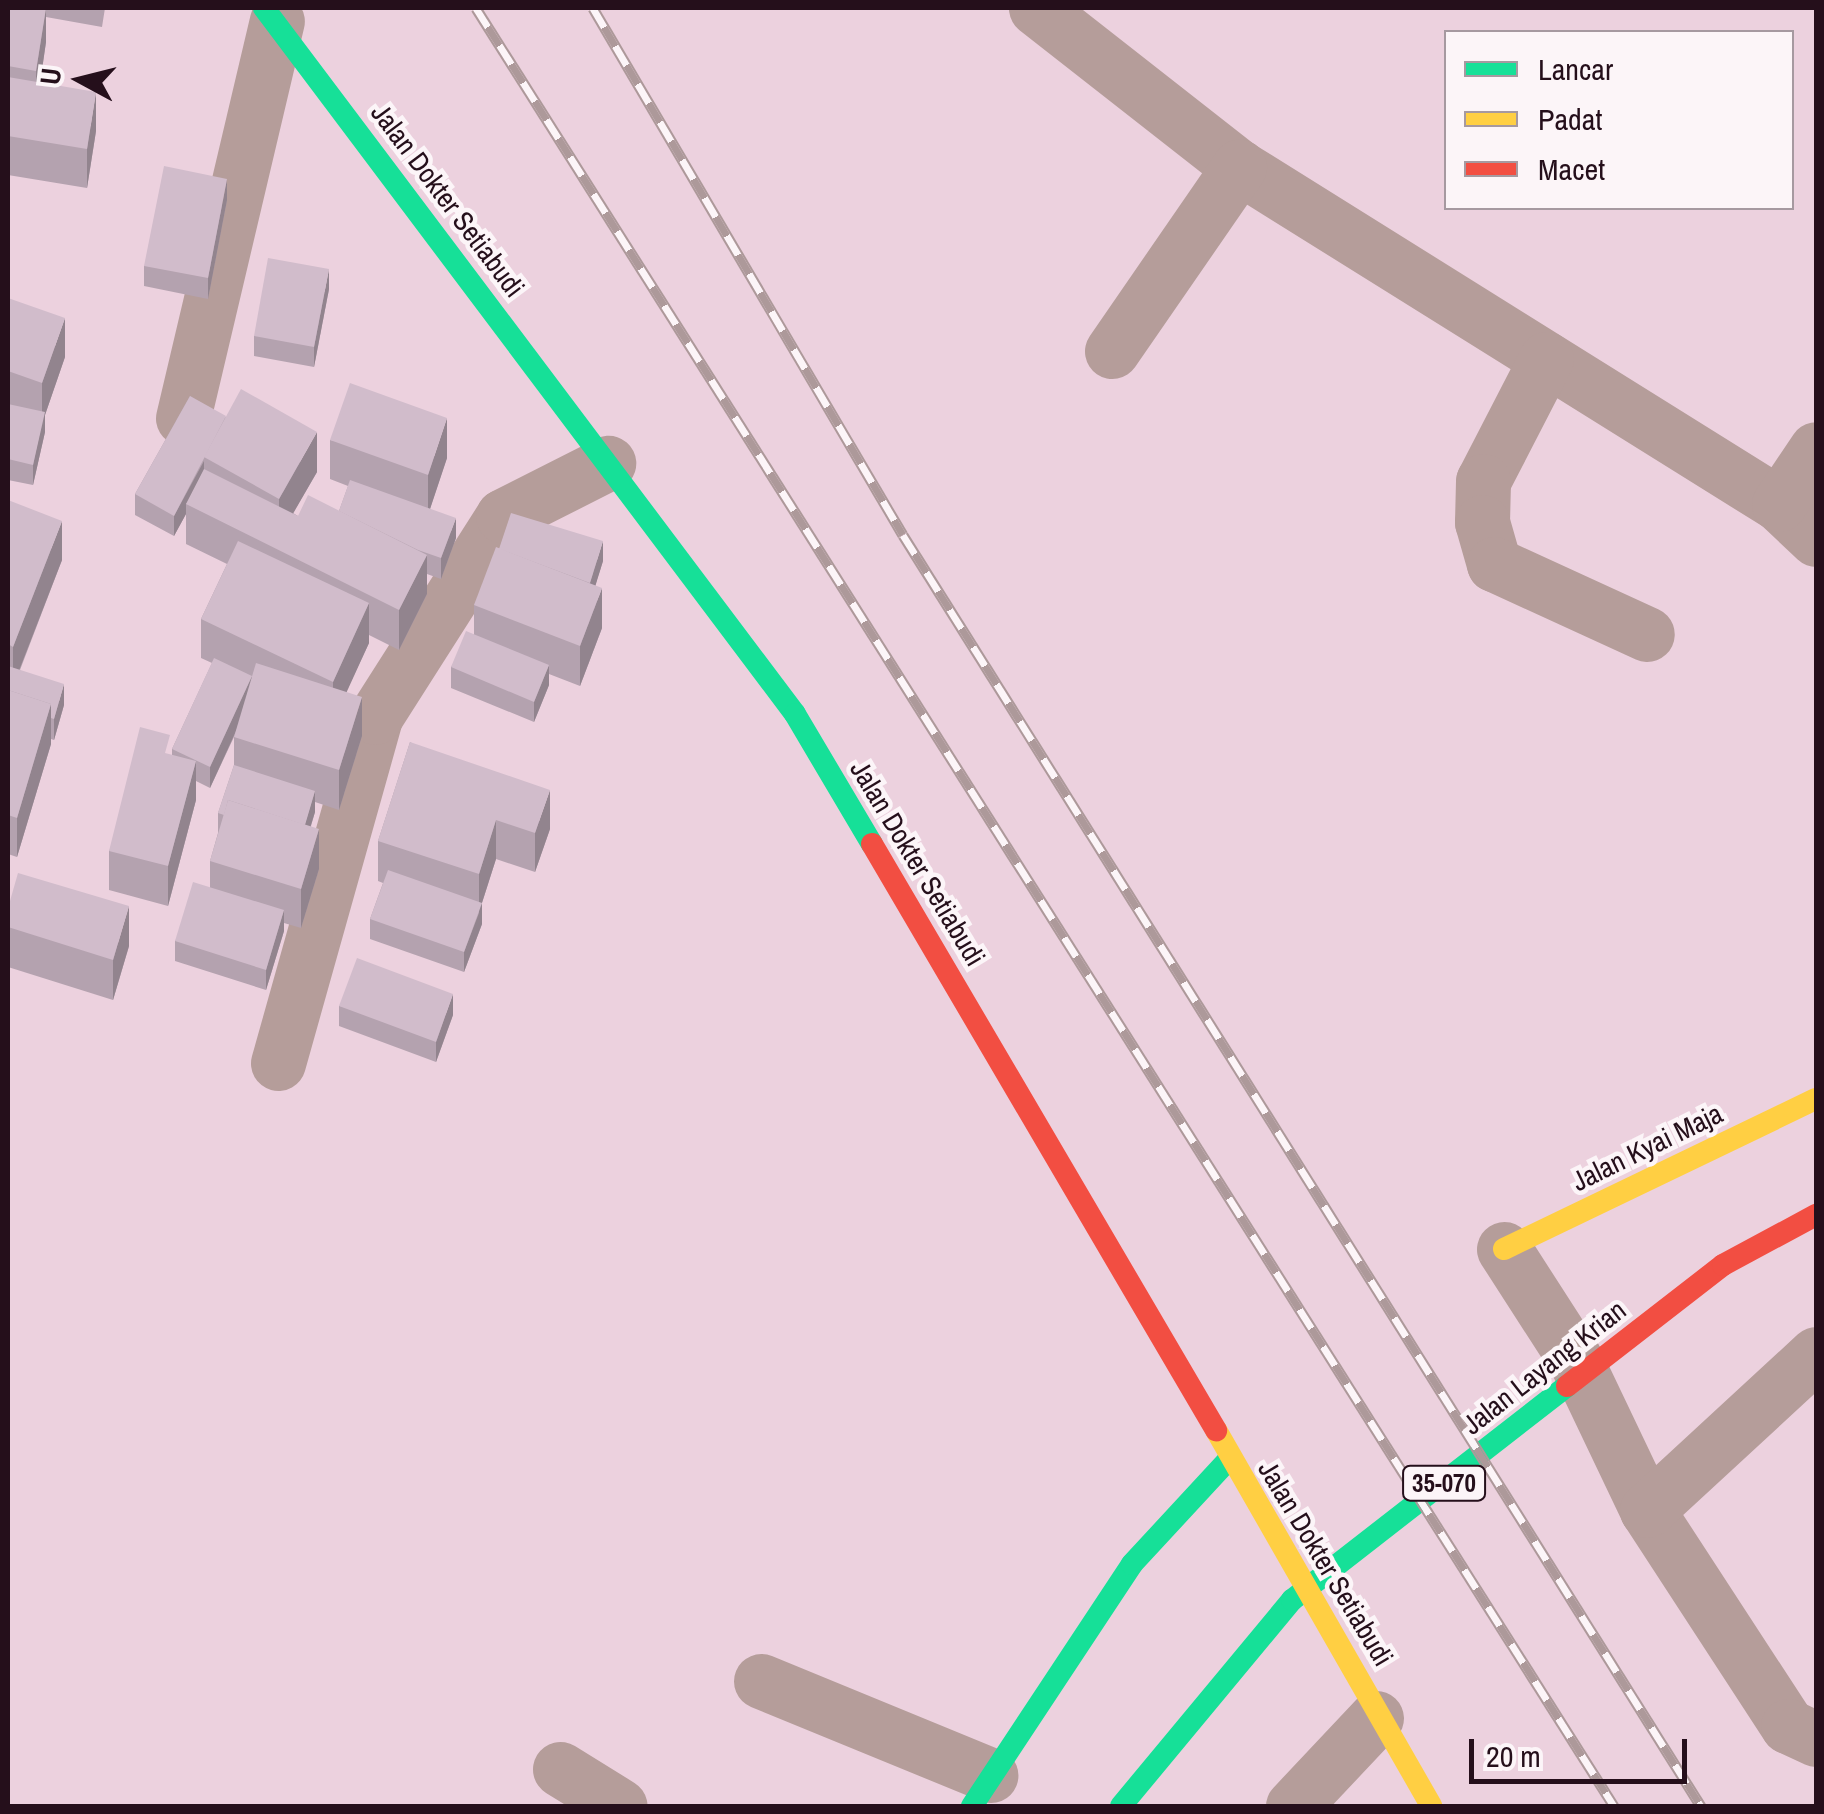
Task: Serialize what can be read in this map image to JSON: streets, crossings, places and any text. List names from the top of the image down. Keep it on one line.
{"streets":{"main road":["Jalan Dokter Setiabudi","Jalan Kyai Maja","Jalan Layang Krian","35-070"]},"legend":["Lancar","Padat","Macet"],"scale_bar":"20 m","north":"left"}
